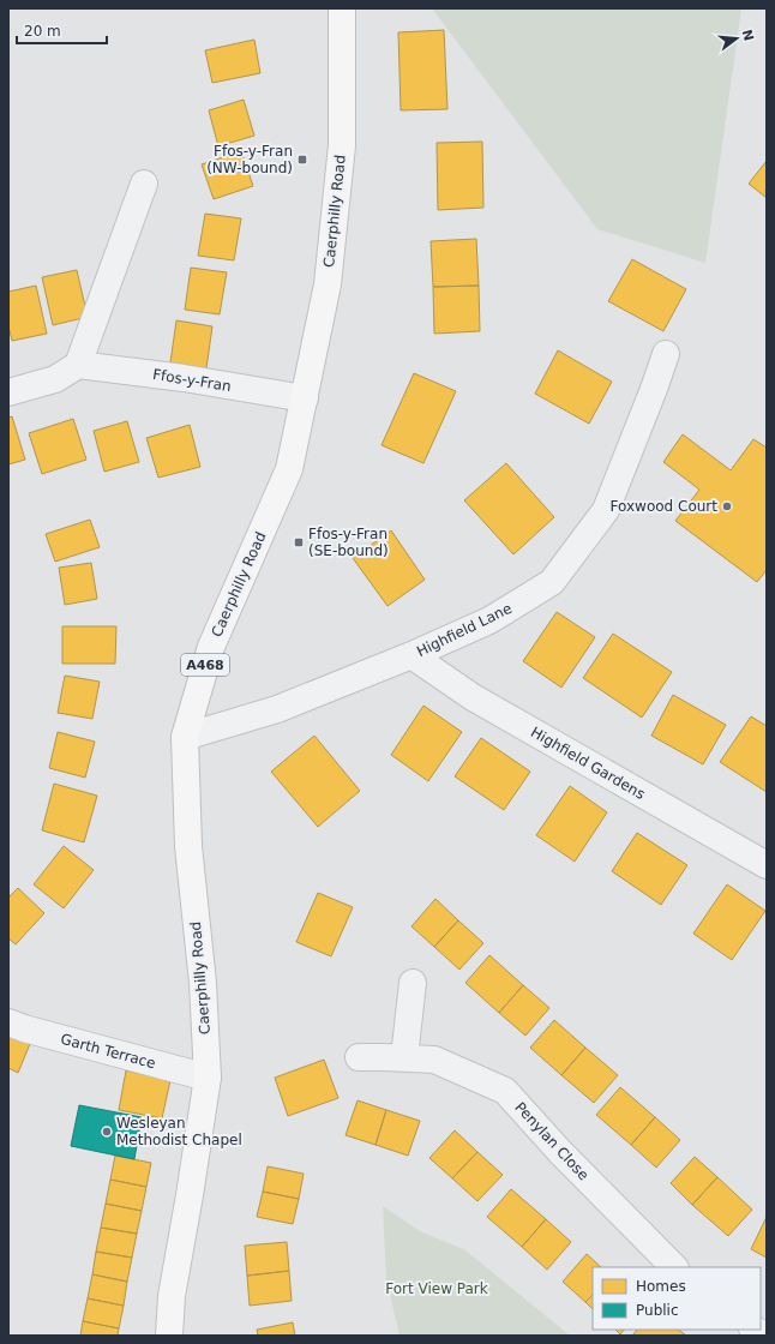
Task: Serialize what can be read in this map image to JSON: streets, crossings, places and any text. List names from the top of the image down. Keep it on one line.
{"streets":{"main road":["Caerphilly Road","A468"],"street":["Ffos-y-Fran","Highfield Lane","Highfield Gardens","Garth Terrace","Penylan Close"]},"crossings":[["Caerphilly Road","Ffos-y-Fran"],["Caerphilly Road","Highfield Lane"],["Caerphilly Road","Garth Terrace"],["Highfield Lane","Highfield Gardens"]],"parks":["Fort View Park"],"places":{"transit":["Ffos-y-Fran (NW-bound)","Ffos-y-Fran (SE-bound)"],"other":["Foxwood Court","Wesleyan Methodist Chapel"]},"legend":["Homes","Public"],"scale_bar":"20 m","north":"right"}
